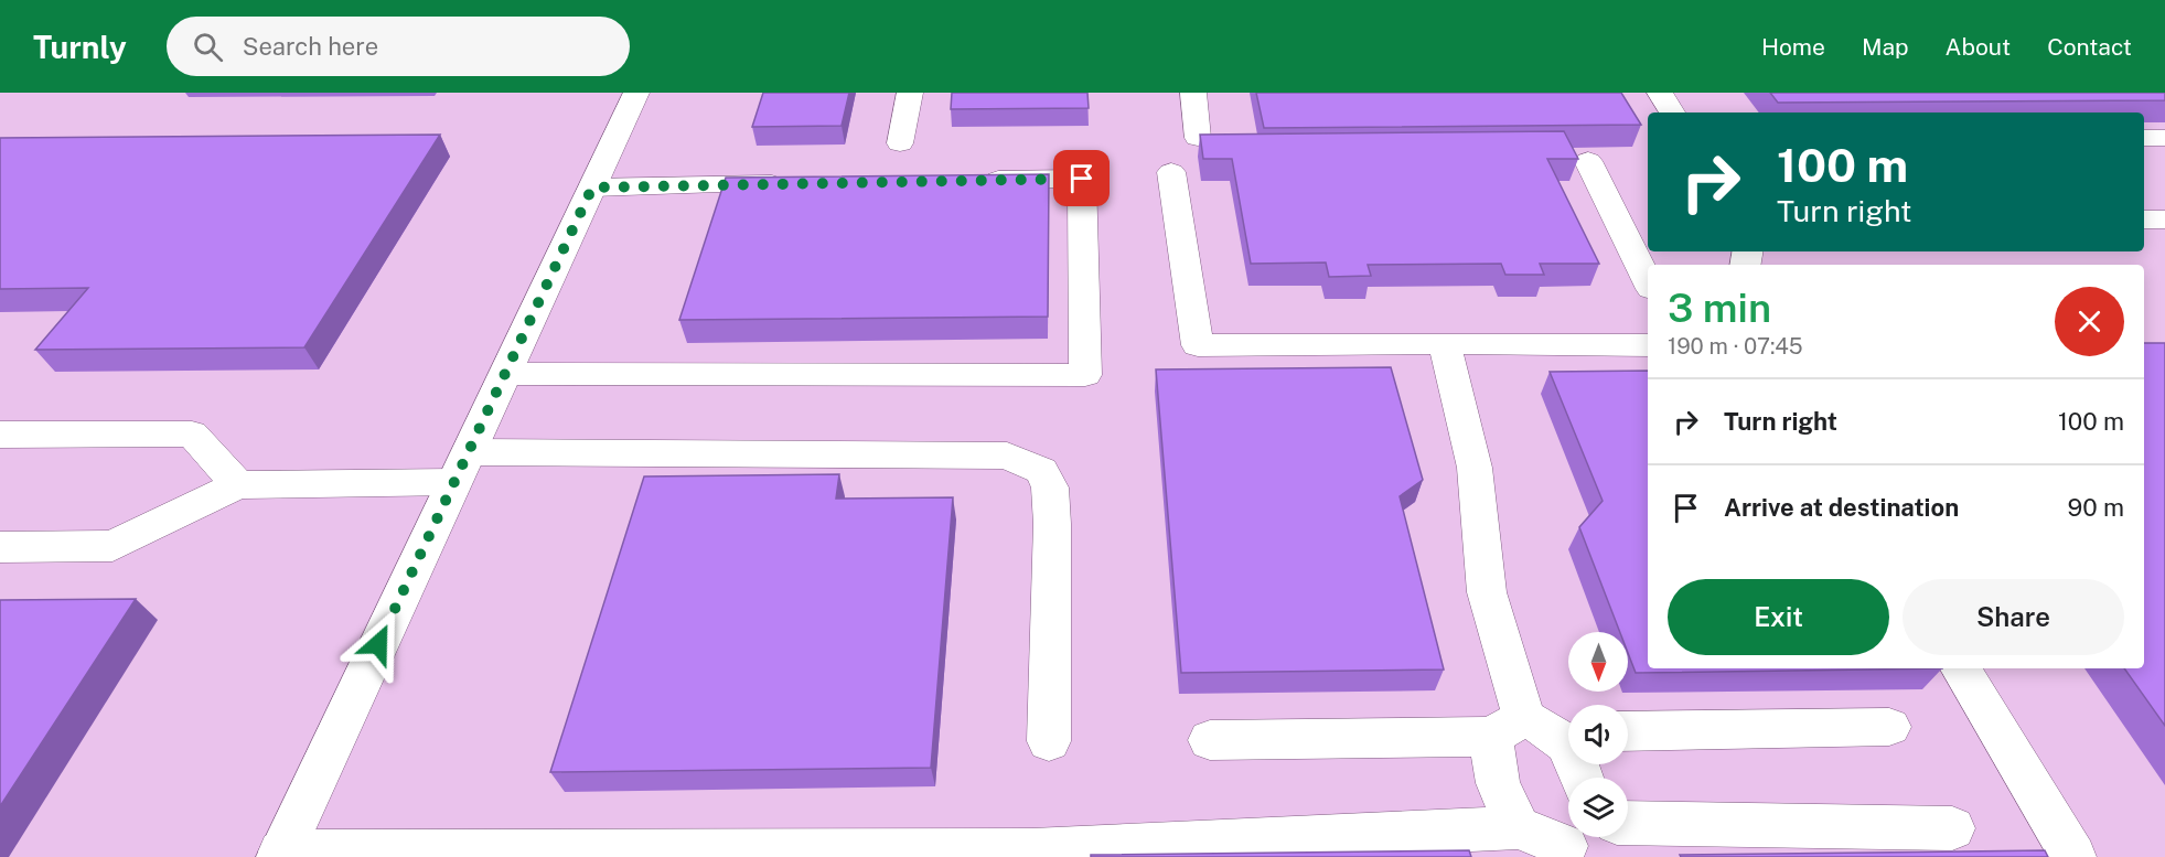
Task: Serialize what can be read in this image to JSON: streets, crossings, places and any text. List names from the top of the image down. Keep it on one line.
{"north":"bottom","page":{"header":"Turnly","search":"Search here","nav":["Home","Map","About","Contact"],"turn":["100 m","Turn right"],"heading":["3 min","190 m · 07:45"],"list":[{"name":"Turn right","value":"100 m"},{"name":"Arrive at destination","value":"90 m"}],"buttons":["Exit","Share"]}}
